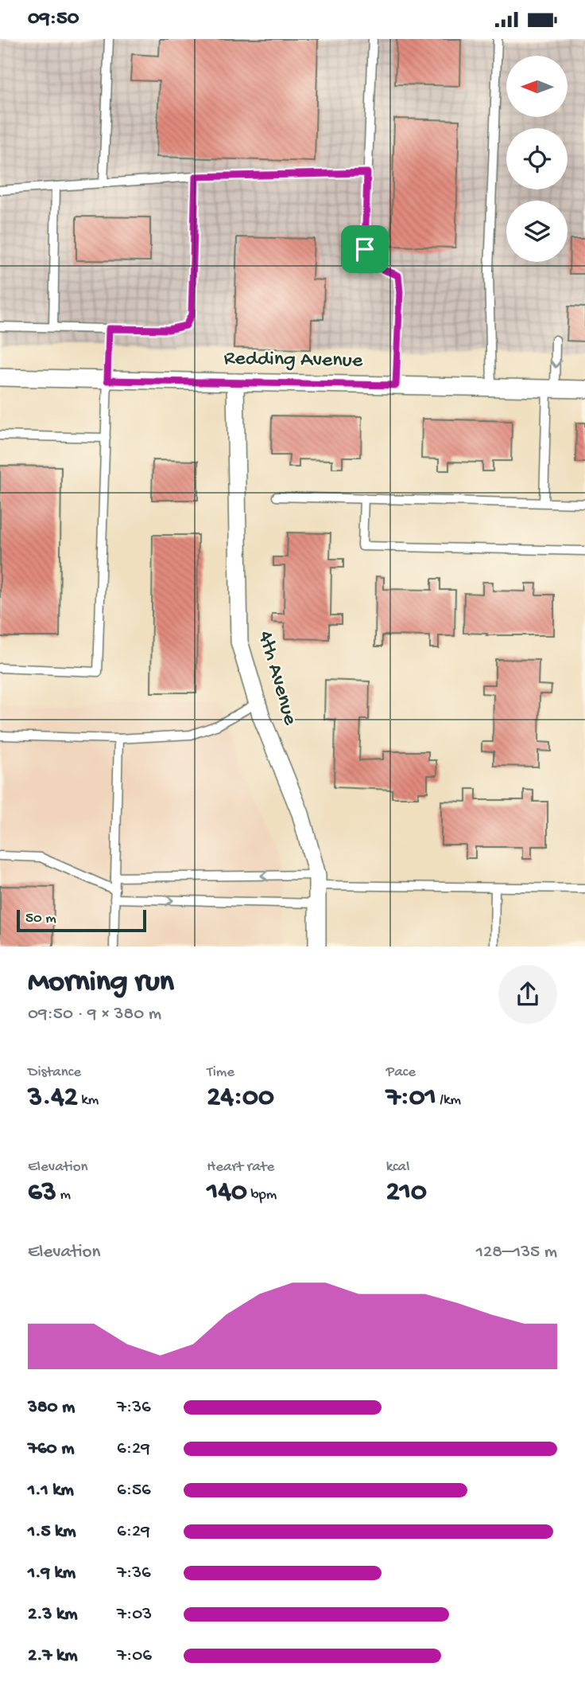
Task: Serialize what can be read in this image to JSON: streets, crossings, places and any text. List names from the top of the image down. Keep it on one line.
{"streets":{"street":["Redding Avenue","4th Avenue"]},"crossings":[["Redding Avenue","4th Avenue"]],"scale_bar":"50 m","north":"left","page":{"status":"09:50","scale":"50 m","heading":["Morning run","09:50 · 9 × 380 m"],"stats":[["Distance","3.42 km"],["Time","24:00"],["Pace","7:01 /km"],["Elevation","63 m"],["Heart rate","140 bpm"],["kcal","210"]],"chart":["Elevation","128–135 m"],"list":[{"name":"380 m","note":"7:36"},{"name":"760 m","note":"6:29"},{"name":"1.1 km","note":"6:56"},{"name":"1.5 km","note":"6:29"},{"name":"1.9 km","note":"7:36"},{"name":"2.3 km","note":"7:03"},{"name":"2.7 km","note":"7:06"}]}}
